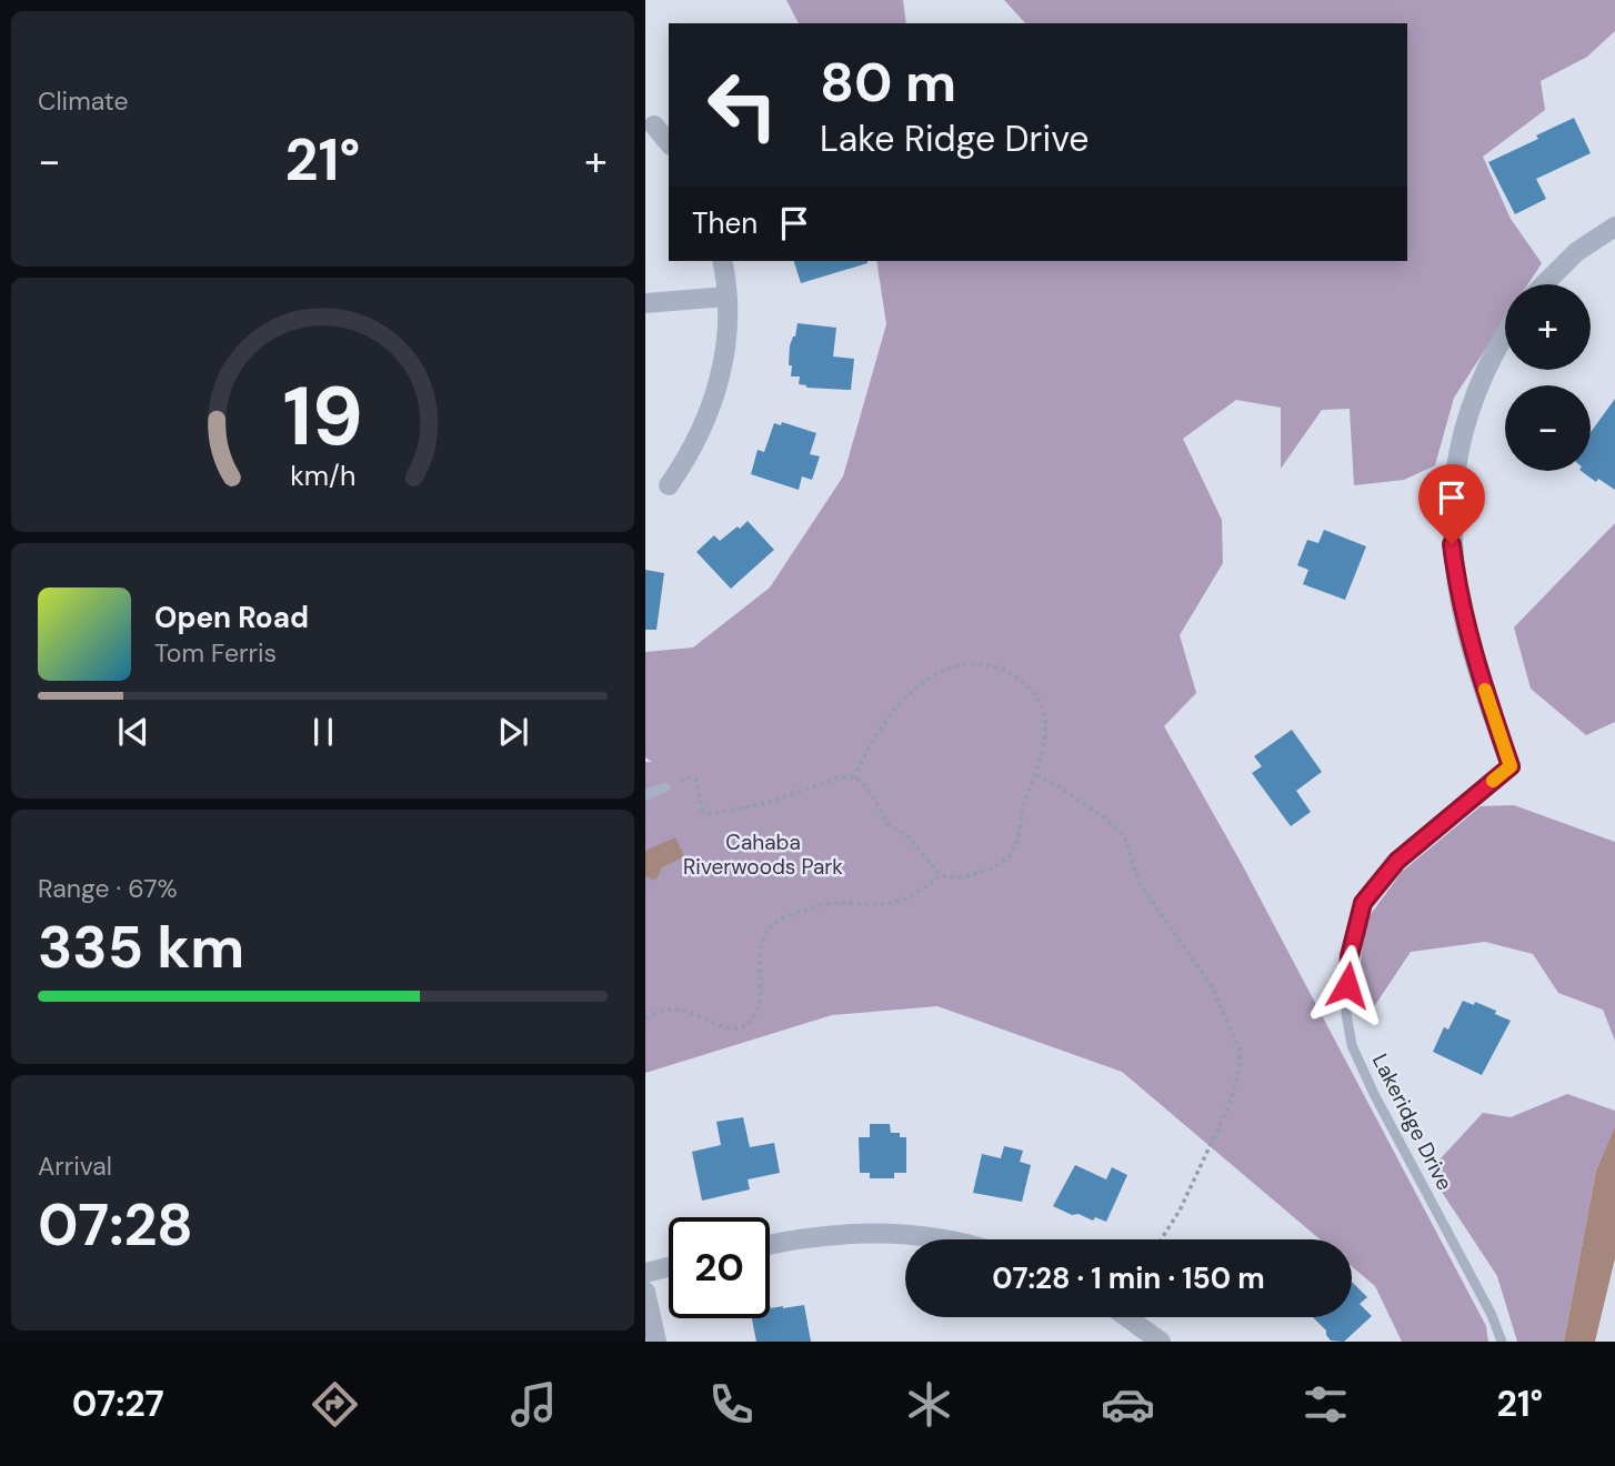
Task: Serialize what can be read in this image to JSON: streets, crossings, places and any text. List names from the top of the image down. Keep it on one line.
{"streets":{"lane":["Lakeridge Drive"]},"parks":["Cahaba Riverwoods Park"],"page":{"tile":["Climate",["Range · 67%","335 km"],["Arrival","07:28"]],"turn":["80 m","Lake Ridge Drive"],"heat":["−","21°","+"],"then":"Then","map_buttons":["+","−"],"song":["Open Road","Tom Ferris"],"limit":"20","trip":"07:28 · 1 min · 150 m","tabs":["07:27","21°"],"gauge":["19","km/h"]}}
